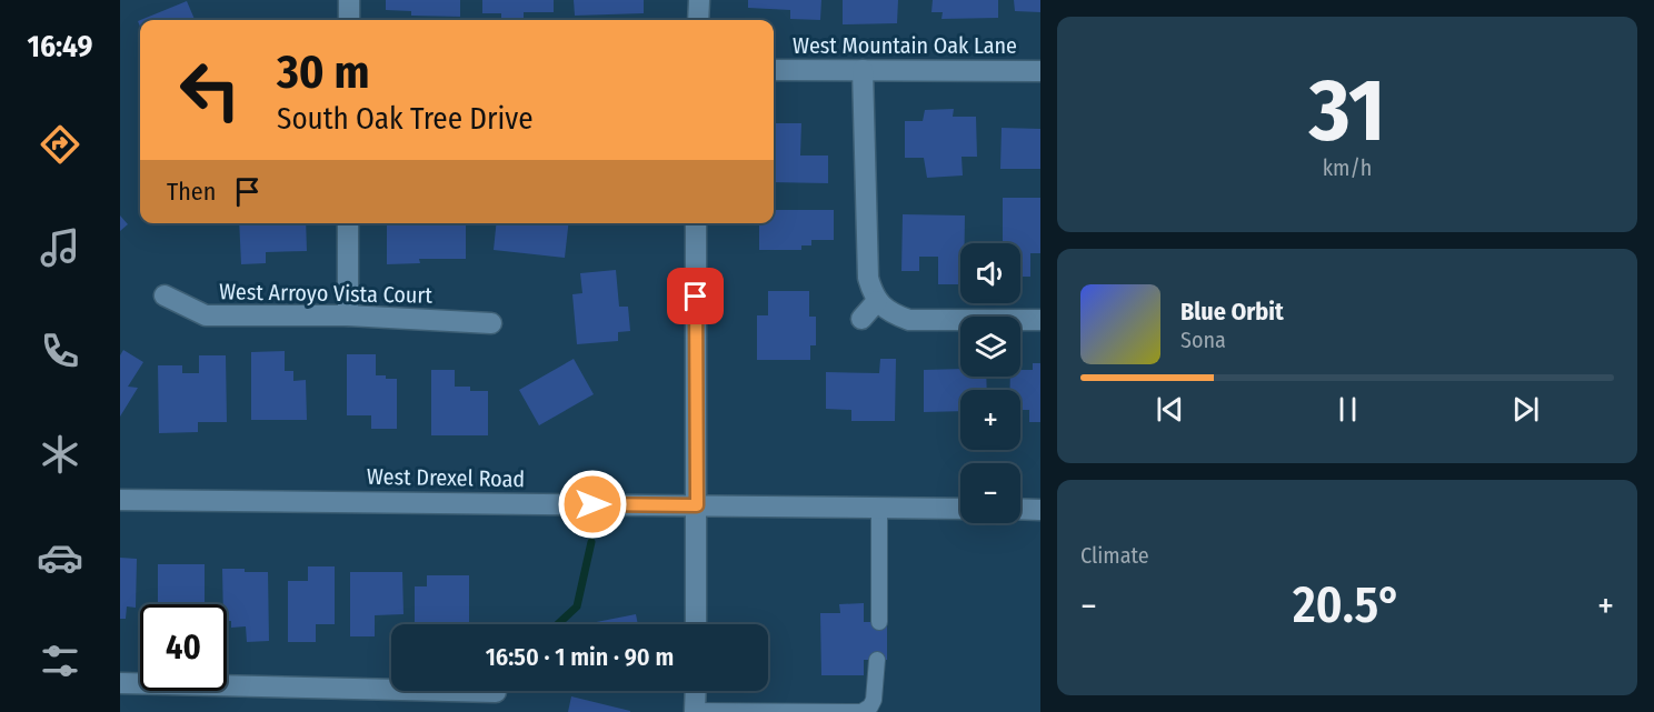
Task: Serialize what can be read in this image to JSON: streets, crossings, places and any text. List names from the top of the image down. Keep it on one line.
{"streets":{"street":["West Mountain Oak Lane","West Arroyo Vista Court","West Drexel Road"]},"page":{"tabs":"16:49","tile":[["31","km/h"],"Climate"],"turn":["30 m","South Oak Tree Drive"],"then":"Then","map_buttons":["+","−"],"song":["Blue Orbit","Sona"],"heat":["−","20.5°","+"],"limit":"40","trip":"16:50 · 1 min · 90 m"}}
